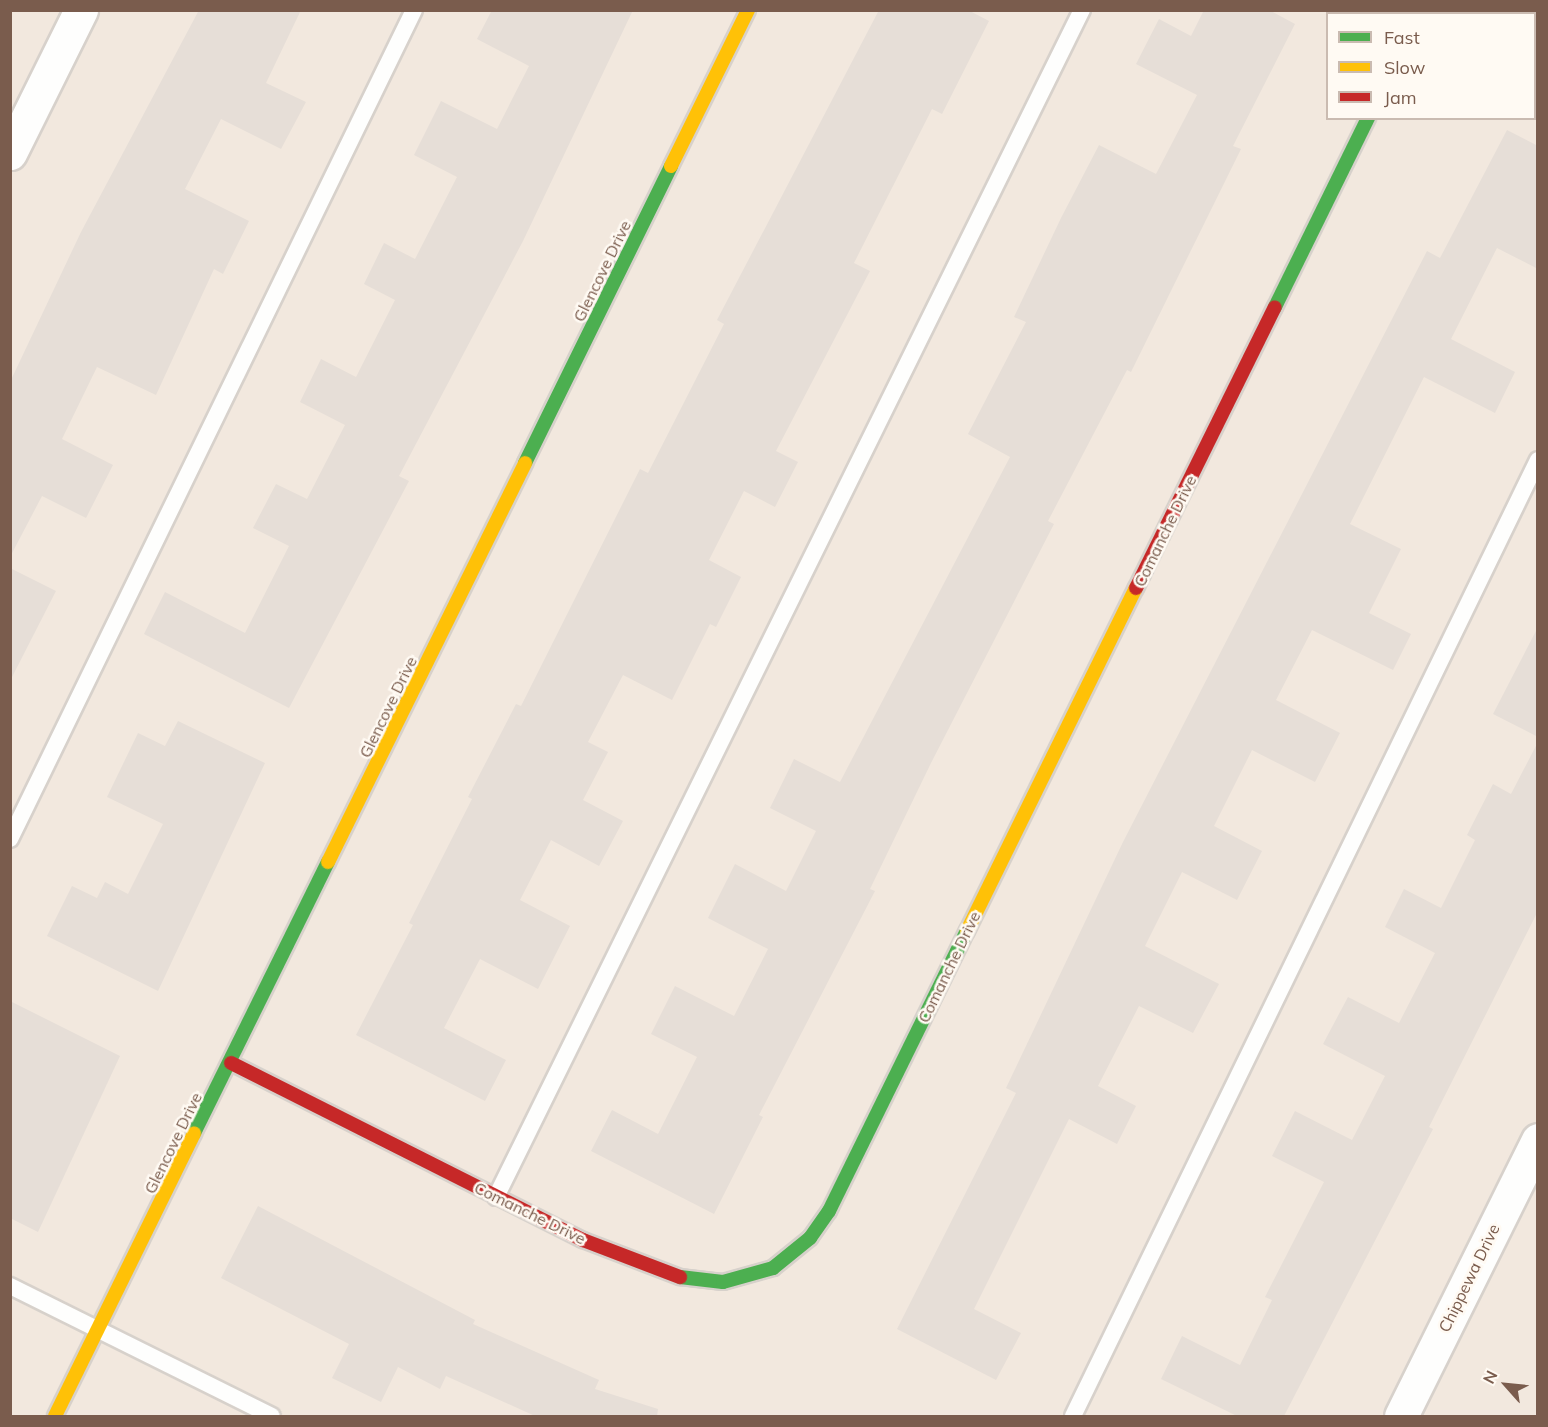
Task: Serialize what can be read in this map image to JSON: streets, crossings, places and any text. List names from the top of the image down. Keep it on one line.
{"streets":{"street":["Glencove Drive","Comanche Drive","Chippewa Drive"]},"crossings":[["Glencove Drive","Comanche Drive"]],"legend":["Fast","Slow","Jam"],"north":"top left"}
